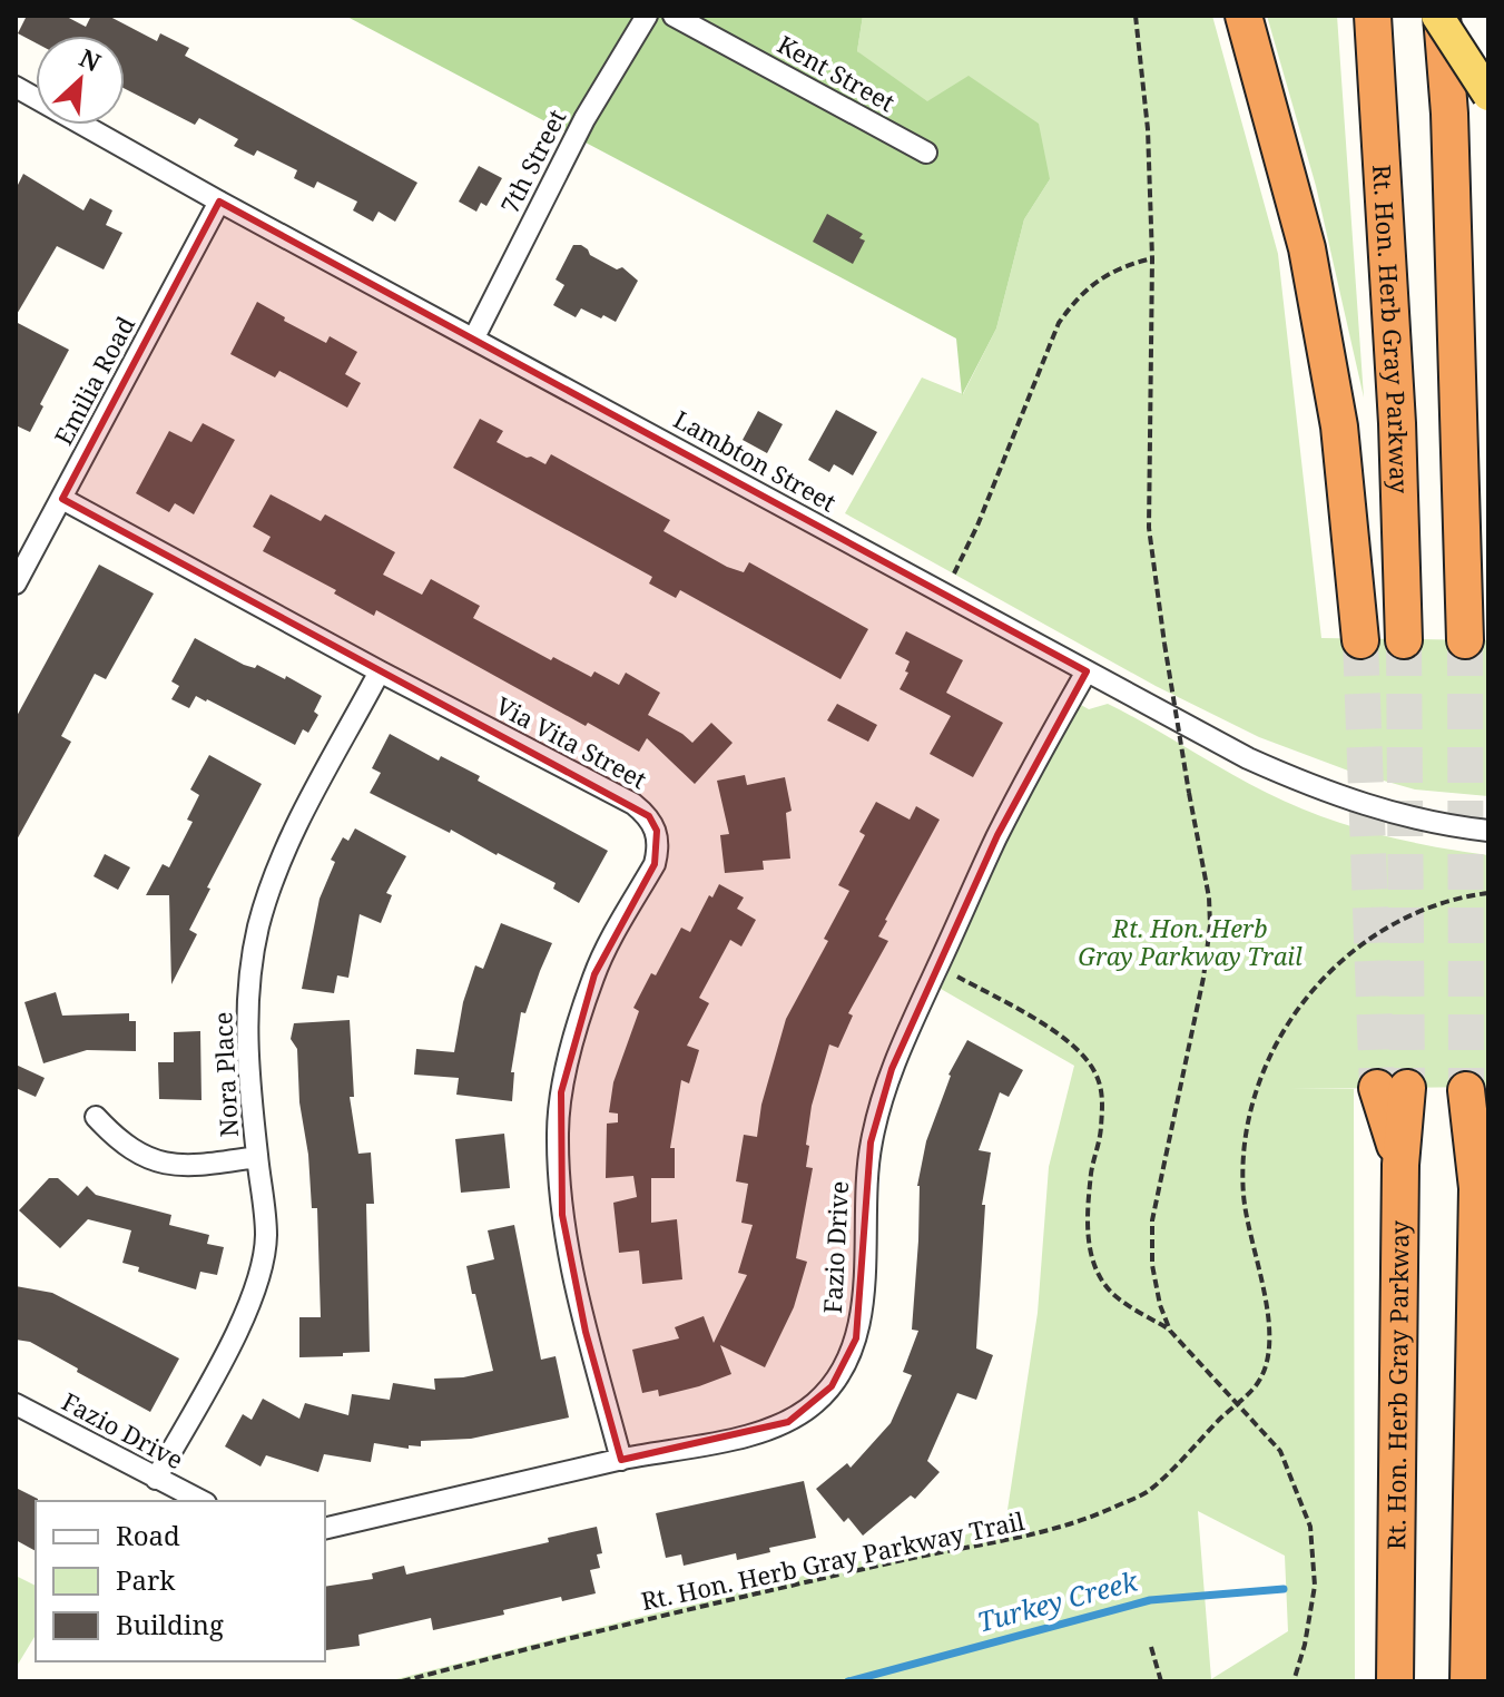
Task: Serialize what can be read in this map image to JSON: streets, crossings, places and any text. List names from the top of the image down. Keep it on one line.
{"streets":{"highway":["Rt. Hon. Herb Gray Parkway"],"street":["Kent Street","7th Street","Emilia Road","Lambton Street","Via Vita Street","Nora Place","Fazio Drive"],"path":["Rt. Hon. Herb Gray Parkway Trail"]},"crossings":[["7th Street","Lambton Street"],["Emilia Road","Lambton Street"],["Emilia Road","Via Vita Street"],["Lambton Street","Fazio Drive"],["Via Vita Street","Nora Place"],["Via Vita Street","Fazio Drive"],["Nora Place","Fazio Drive"]],"water":["Turkey Creek"],"parks":["Rt. Hon. Herb Gray Parkway Trail"],"legend":["Road","Park","Building"],"north":"top right"}
